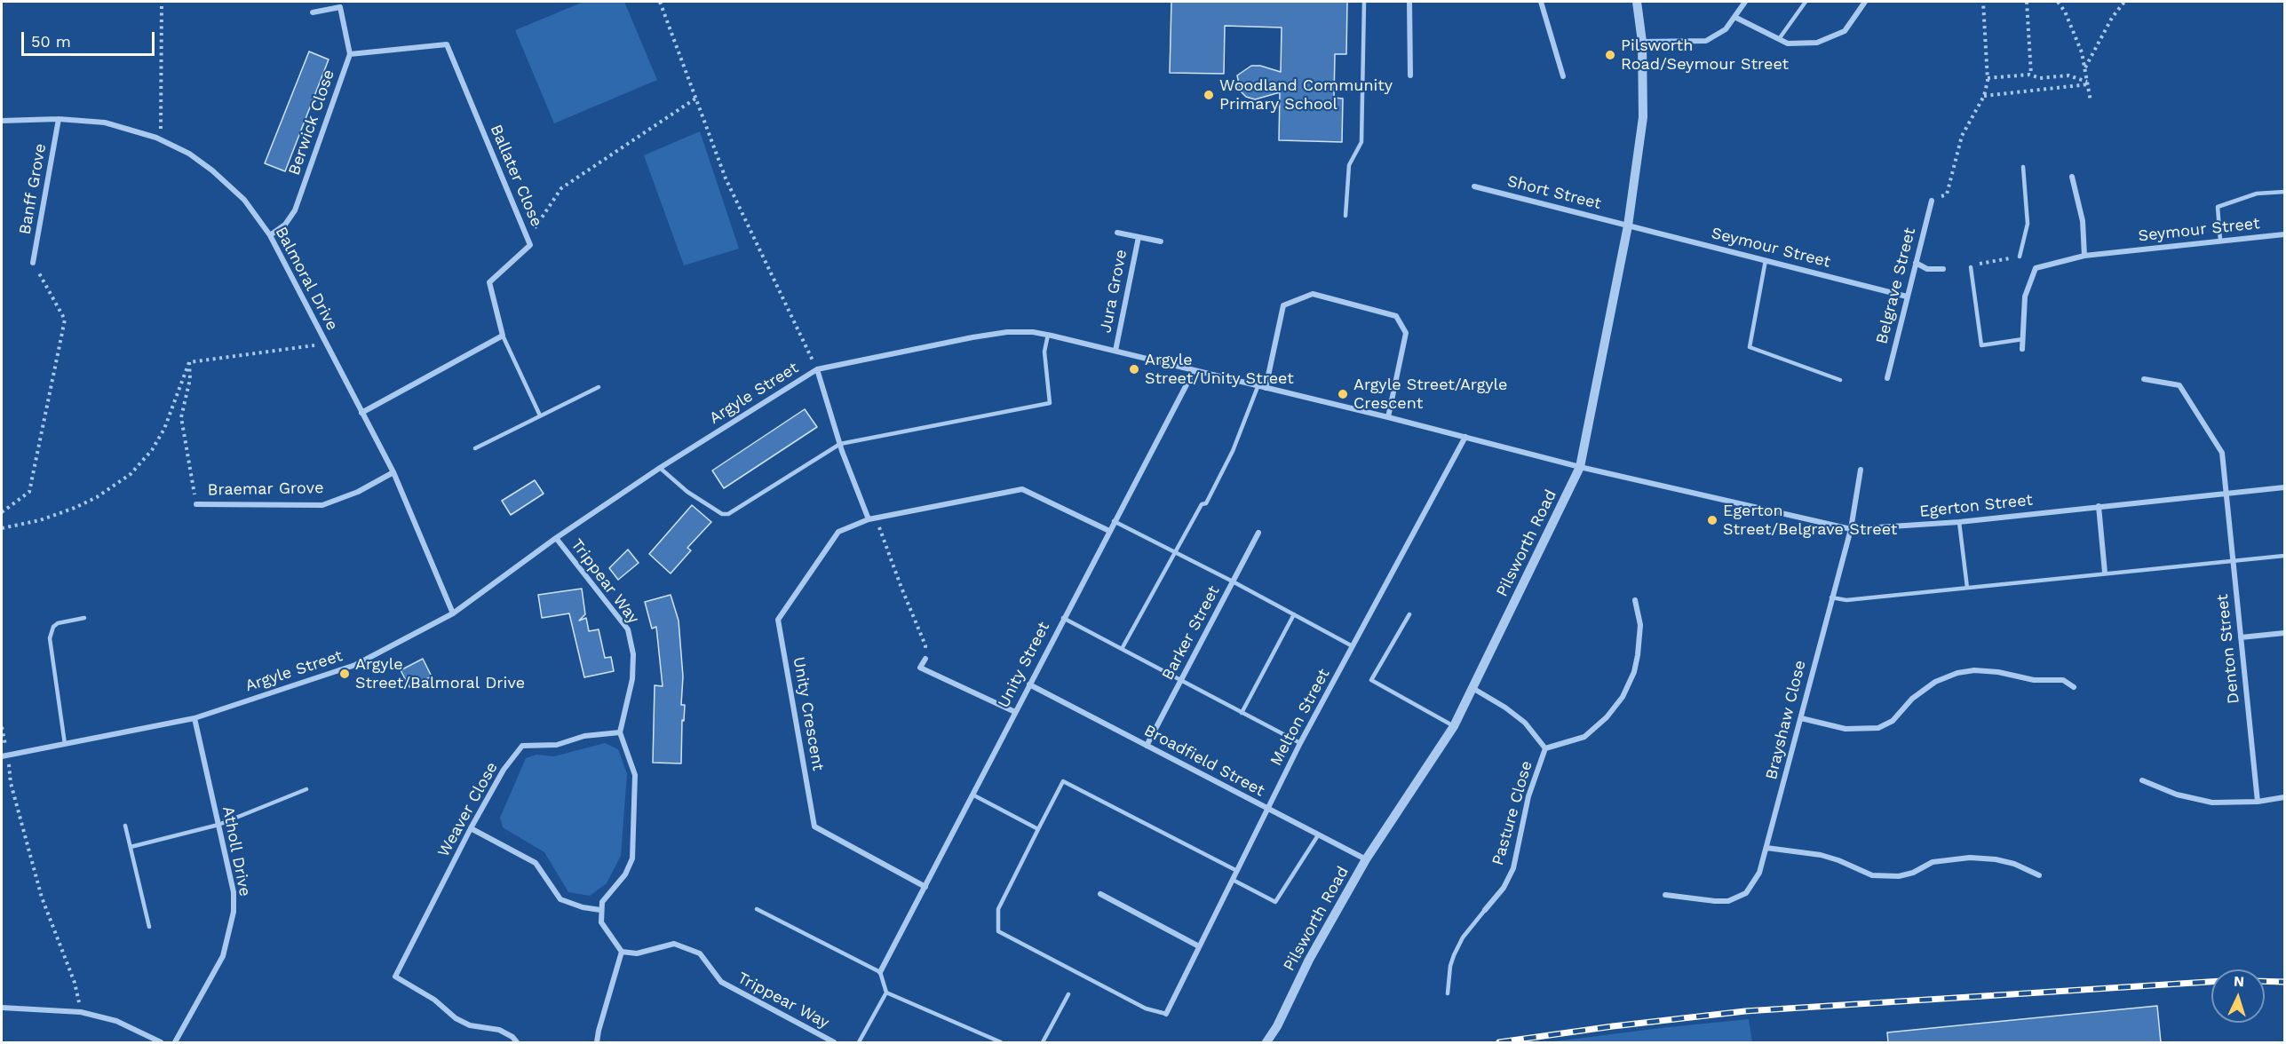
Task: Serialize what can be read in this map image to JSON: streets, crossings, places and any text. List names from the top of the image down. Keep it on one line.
{"streets":{"street":["Berwick Close","Ballater Close","Banff Grove","Short Street","Seymour Street","Balmoral Drive","Belgrave Street","Jura Grove","Argyle Street","Braemar Grove","Egerton Street","Pilsworth Road","Trippear Way","Barker Street","Denton Street","Unity Street","Unity Crescent","Melton Street","Brayshaw Close","Broadfield Street","Weaver Close","Pasture Close","Atholl Drive"]},"crossings":[["Berwick Close","Ballater Close"],["Berwick Close","Balmoral Drive"],["Banff Grove","Balmoral Drive"],["Short Street","Seymour Street"],["Short Street","Pilsworth Road"],["Seymour Street","Belgrave Street"],["Seymour Street","Pilsworth Road"],["Balmoral Drive","Argyle Street"],["Balmoral Drive","Braemar Grove"],["Jura Grove","Argyle Street"],["Argyle Street","Egerton Street"],["Argyle Street","Pilsworth Road"],["Argyle Street","Trippear Way"],["Argyle Street","Unity Street"],["Argyle Street","Melton Street"],["Argyle Street","Atholl Drive"],["Egerton Street","Pilsworth Road"],["Egerton Street","Denton Street"],["Egerton Street","Brayshaw Close"],["Pilsworth Road","Broadfield Street"],["Trippear Way","Weaver Close"],["Barker Street","Broadfield Street"],["Unity Street","Unity Crescent"],["Unity Street","Broadfield Street"],["Melton Street","Broadfield Street"]],"places":["Pilsworth Road/Seymour Street","Woodland Community Primary School","Argyle Street/Unity Street","Argyle Street/Argyle Crescent","Egerton Street/Belgrave Street","Argyle Street/Balmoral Drive"],"scale_bar":"50 m","north":"top"}
